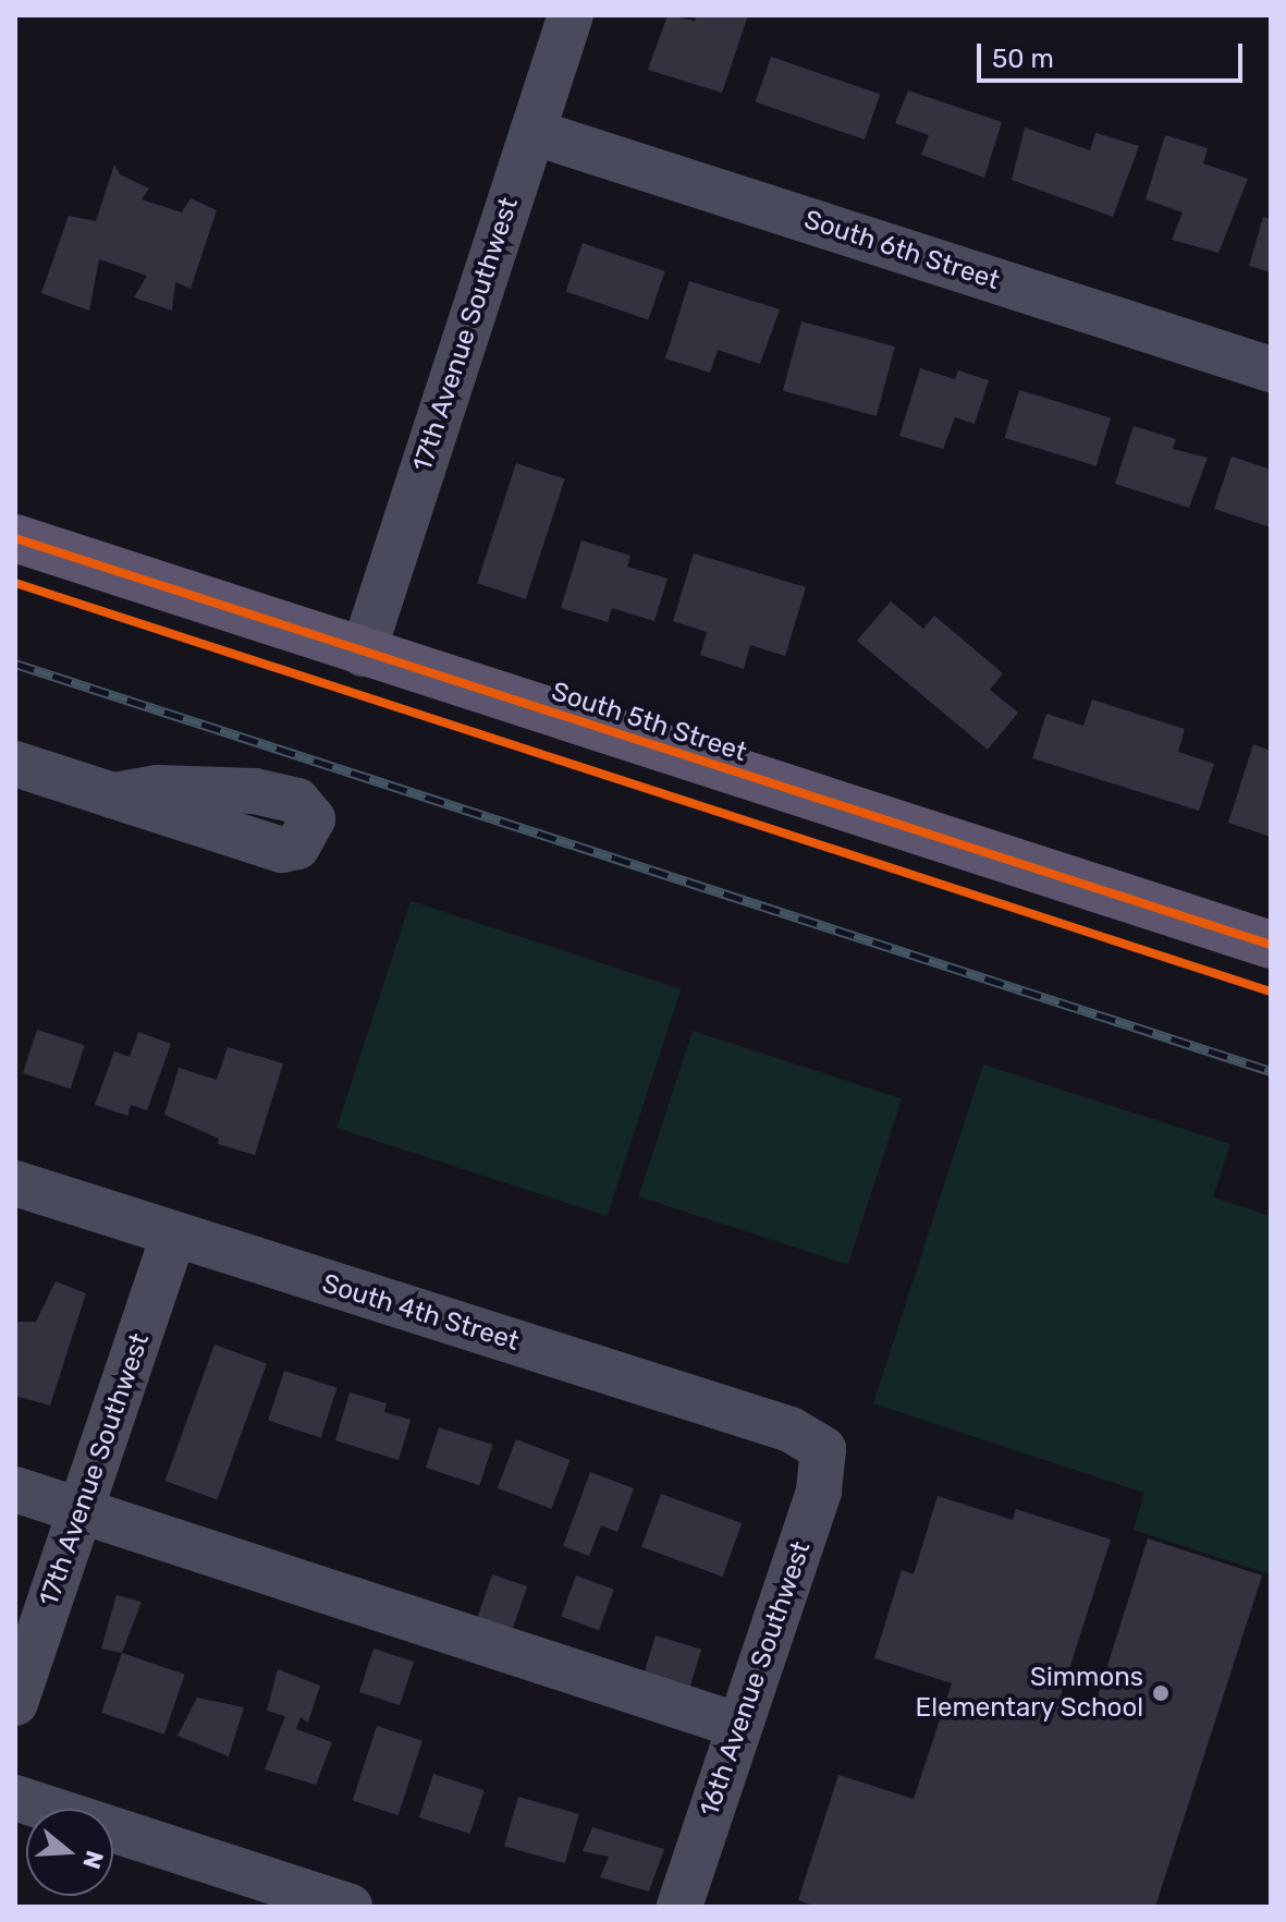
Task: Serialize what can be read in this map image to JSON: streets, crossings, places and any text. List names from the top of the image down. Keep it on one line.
{"streets":{"main road":["South 5th Street"],"street":["South 6th Street","17th Avenue Southwest","South 4th Street","16th Avenue Southwest"]},"crossings":[["South 6th Street","17th Avenue Southwest"],["17th Avenue Southwest","South 5th Street"],["17th Avenue Southwest","South 4th Street"],["South 4th Street","16th Avenue Southwest"]],"places":["Simmons Elementary School"],"scale_bar":"50 m","north":"right"}
